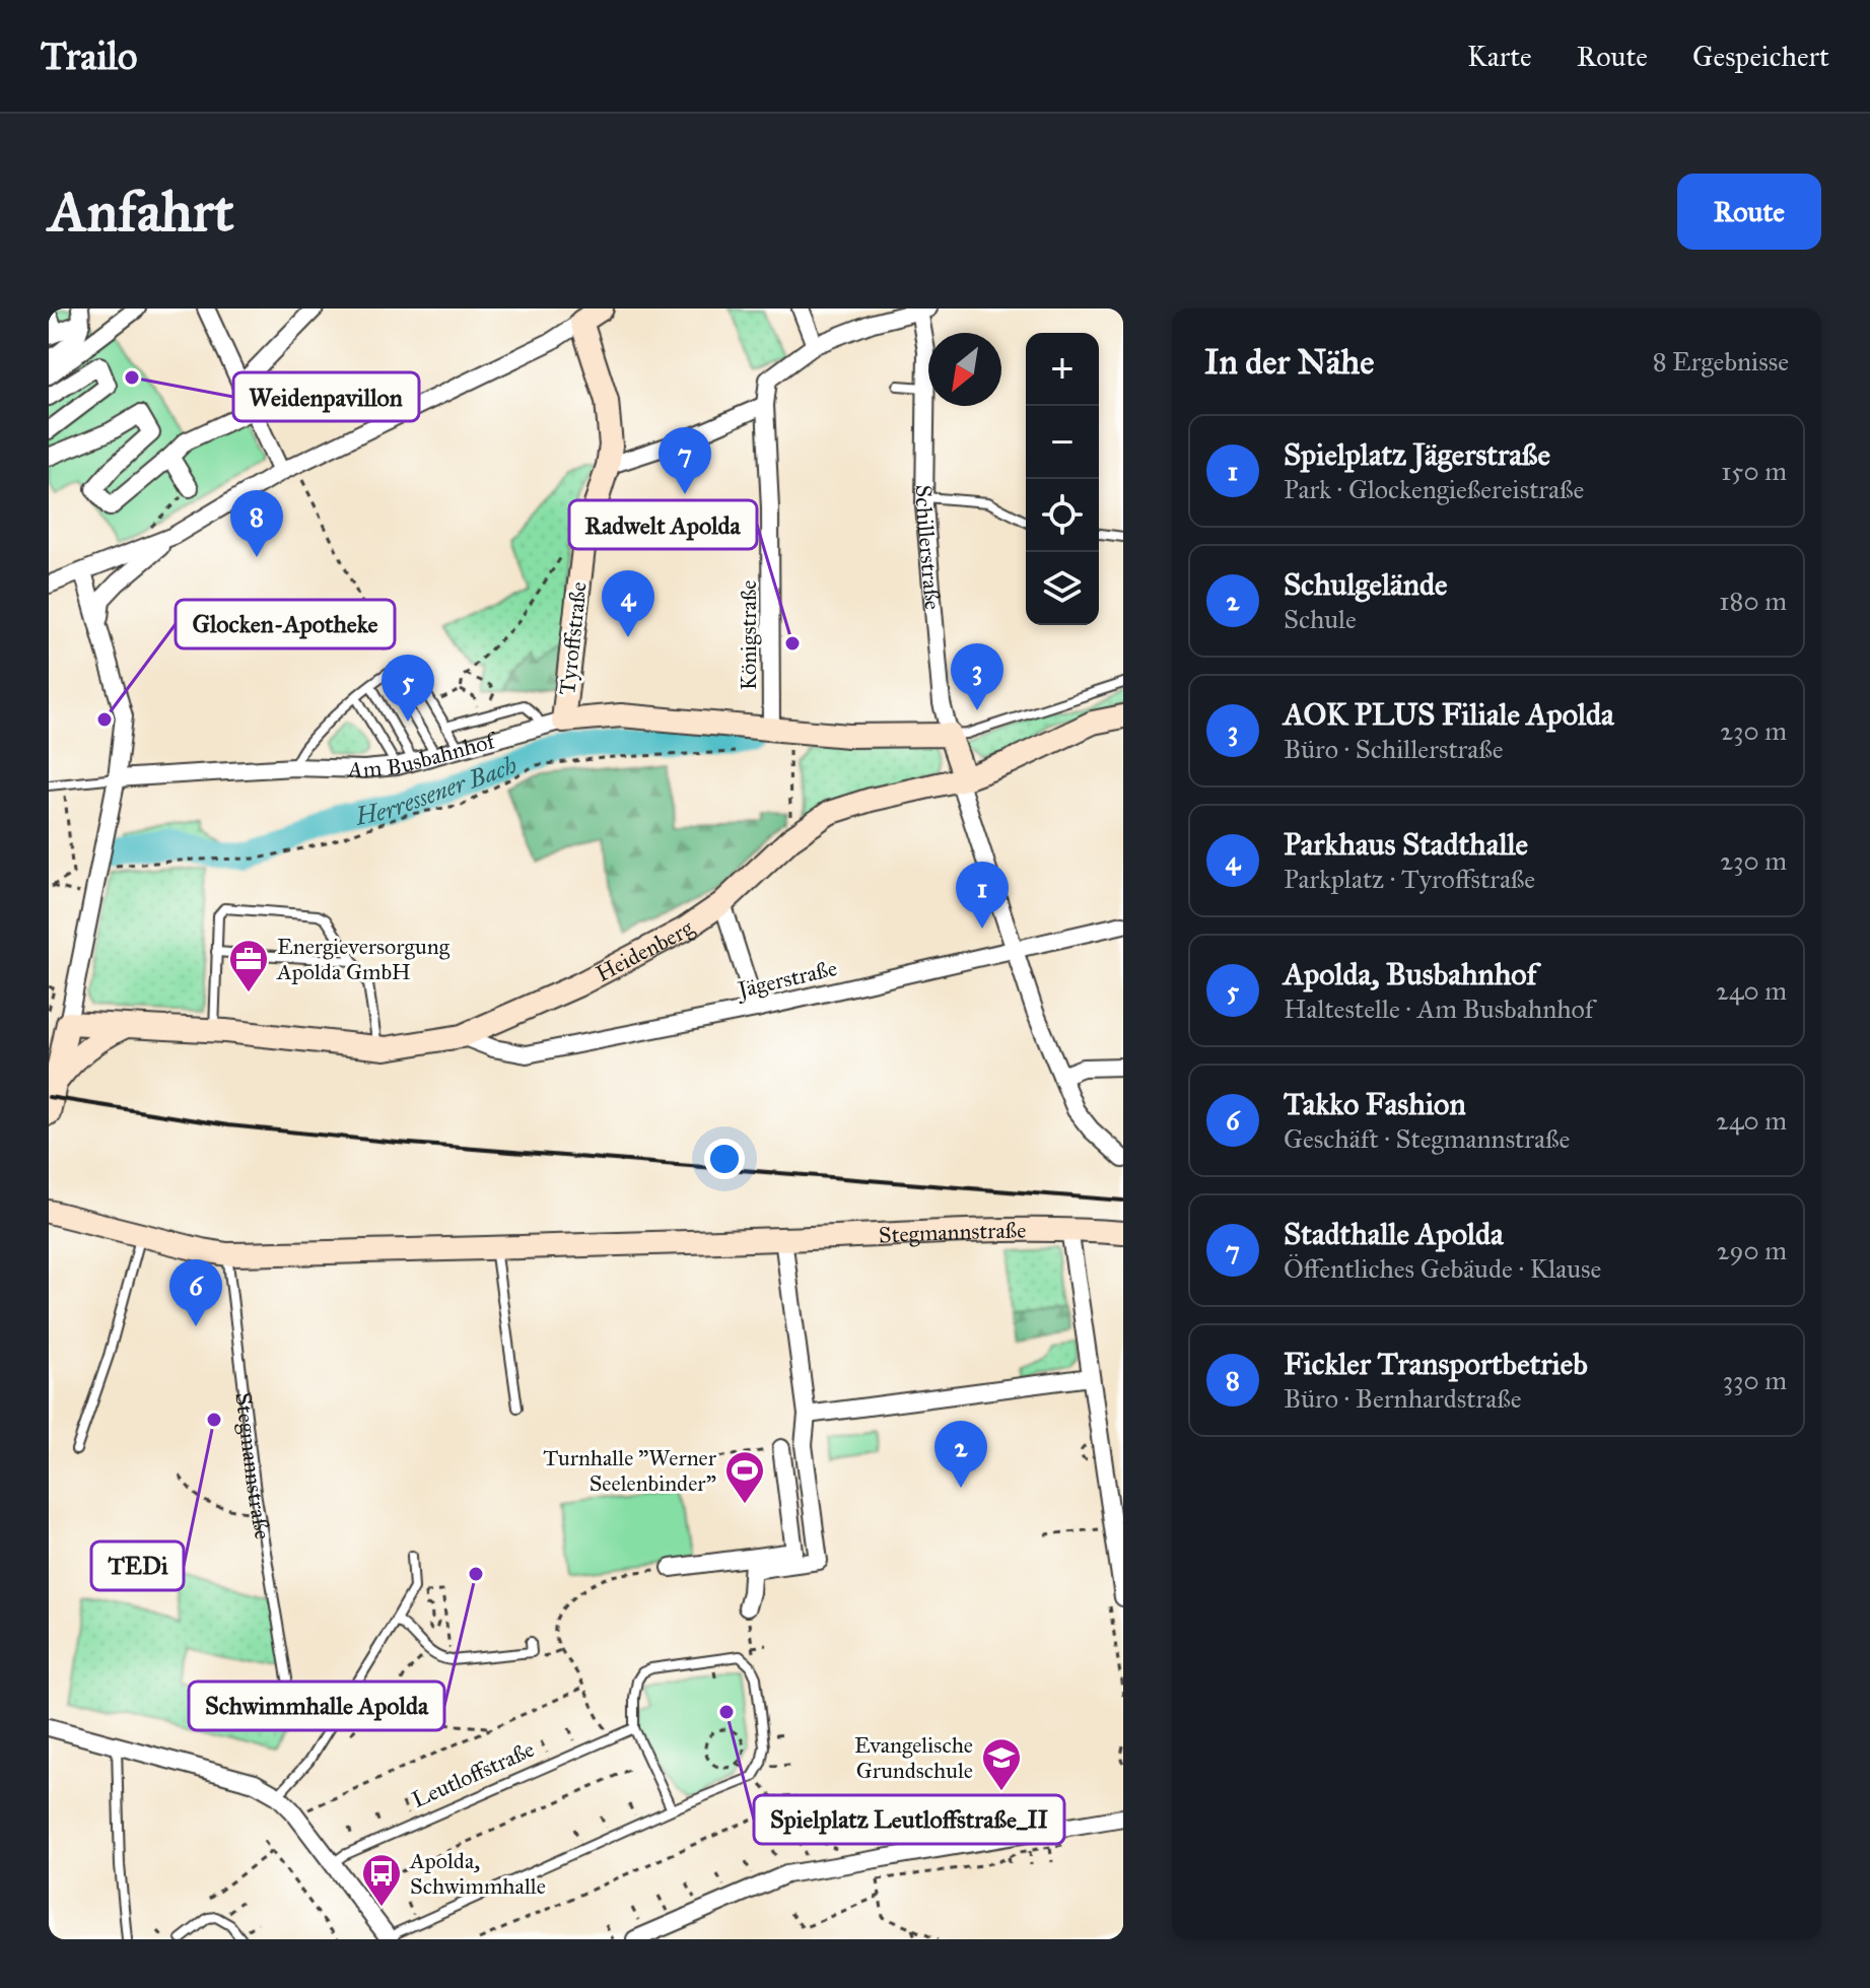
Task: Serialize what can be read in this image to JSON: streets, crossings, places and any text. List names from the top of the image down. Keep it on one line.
{"streets":{"main road":["Schillerstraße","Tyroffstraße","Am Busbahnhof","Heidenberg","Stegmannstraße"],"street":["Königstraße","Jägerstraße"],"lane":["Leutloffstraße"]},"crossings":[["Schillerstraße","Heidenberg"],["Königstraße","Am Busbahnhof"],["Tyroffstraße","Am Busbahnhof"],["Heidenberg","Jägerstraße"]],"water":["Herressener Bach"],"places":{"other":["Weidenpavillon","Radwelt Apolda","Glocken-Apotheke","TEDi","Schwimmhalle Apolda","Spielplatz Leutloffstraße_II"],"office":["Energieversorgung Apolda GmbH"],"sports":["Turnhalle \"Werner Seelenbinder\""],"school or university":["Evangelische Grundschule"],"bus stop":["Apolda, Schwimmhalle"]},"north":"bottom left","page":{"header":"Trailo","nav":["Karte","Route","Gespeichert"],"buttons":"Route","title":"Anfahrt","heading":["In der Nähe","8 Ergebnisse"],"map_buttons":["+","−"],"list":[{"mark":"1","name":"Spielplatz Jägerstraße","note":"Park · Glockengießereistraße","value":"150 m"},{"mark":"2","name":"Schulgelände","note":"Schule","value":"180 m"},{"mark":"3","name":"AOK PLUS Filiale Apolda","note":"Büro · Schillerstraße","value":"230 m"},{"mark":"4","name":"Parkhaus Stadthalle","note":"Parkplatz · Tyroffstraße","value":"230 m"},{"mark":"5","name":"Apolda, Busbahnhof","note":"Haltestelle · Am Busbahnhof","value":"240 m"},{"mark":"6","name":"Takko Fashion","note":"Geschäft · Stegmannstraße","value":"240 m"},{"mark":"7","name":"Stadthalle Apolda","note":"Öffentliches Gebäude · Klause","value":"290 m"},{"mark":"8","name":"Fickler Transportbetrieb","note":"Büro · Bernhardstraße","value":"330 m"}],"pins":["7","8","4","3","5","1","6","2"]}}
